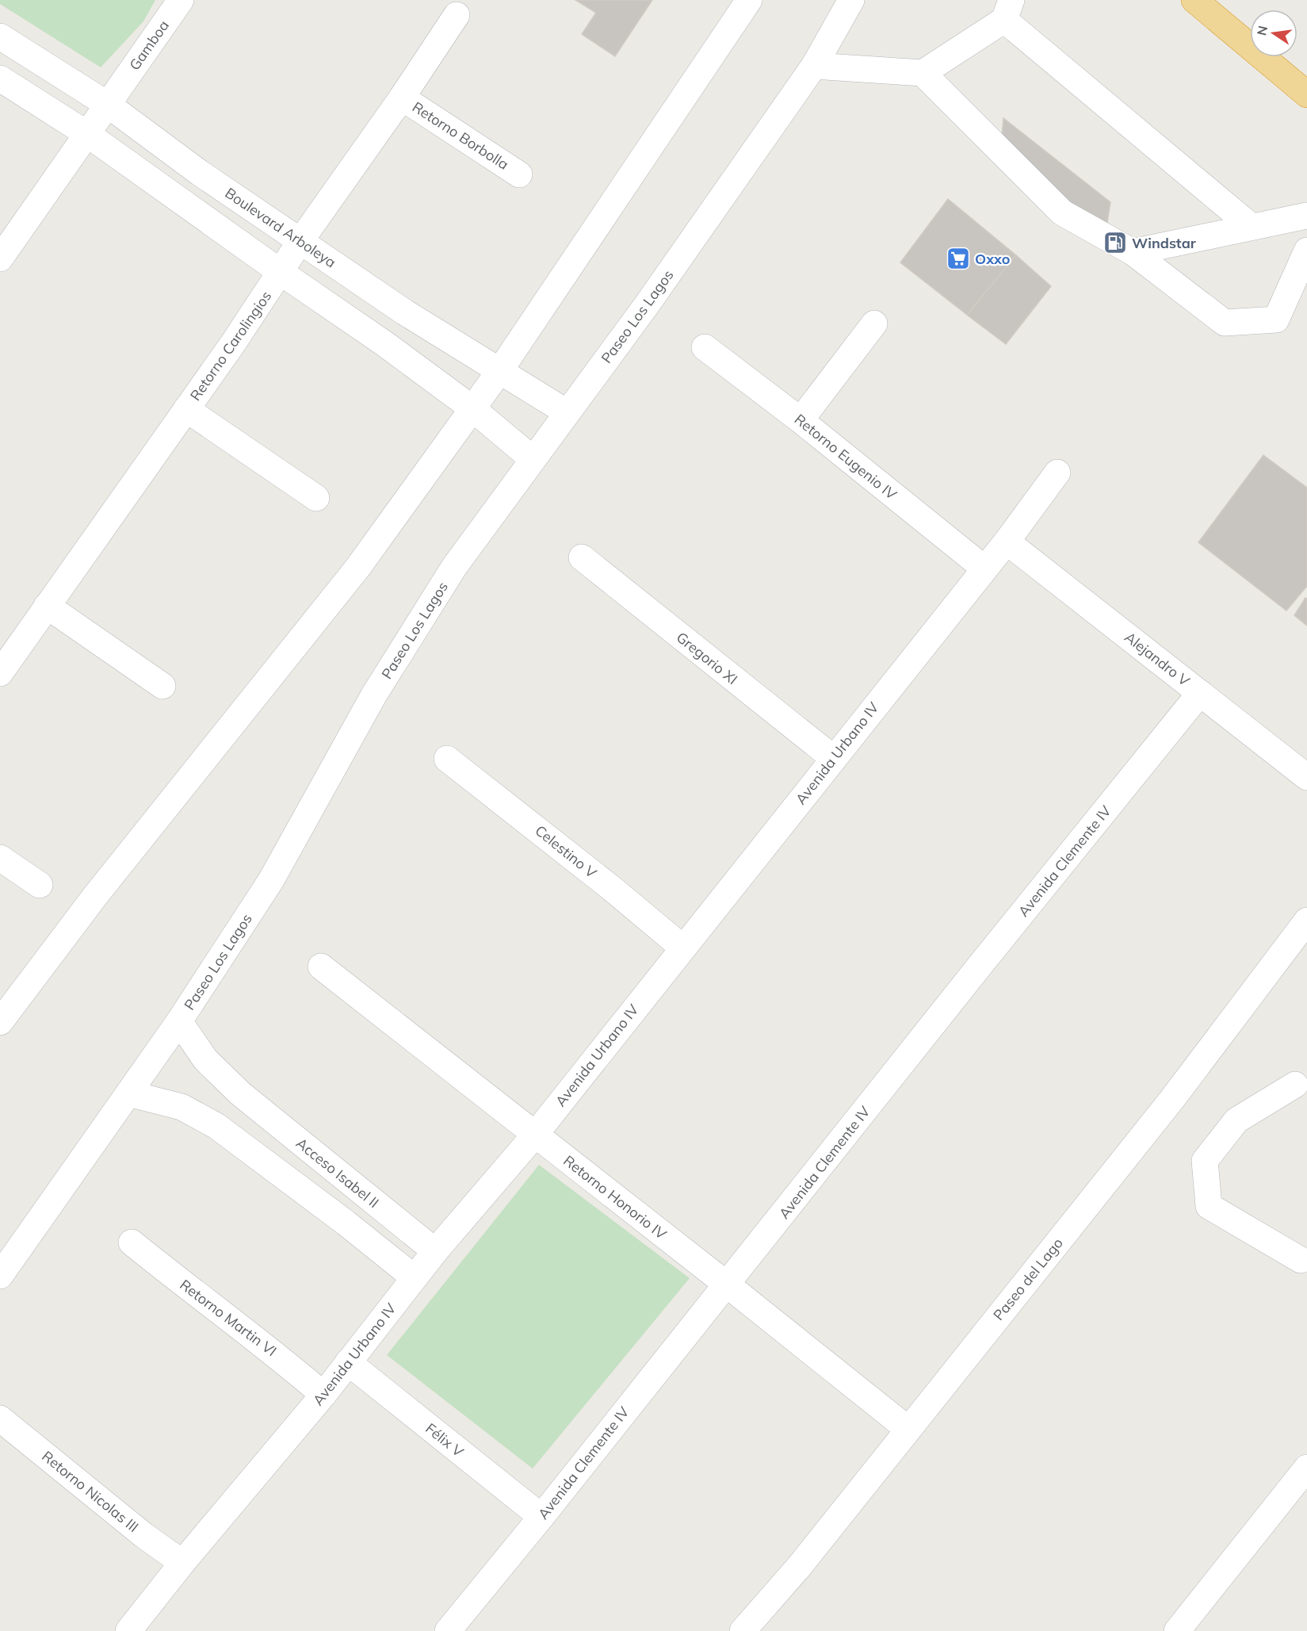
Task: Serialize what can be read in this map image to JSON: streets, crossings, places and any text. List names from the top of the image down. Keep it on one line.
{"streets":{"street":["Gamboa","Retorno Borbolla","Boulevard Arboleya","Paseo Los Lagos","Retorno Carolingios","Retorno Eugenio IV","Gregorio XI","Alejandro V","Avenida Urbano IV","Celestino V","Avenida Clemente IV","Acceso Isabel II","Retorno Honorio IV","Paseo del Lago","Retorno Martin VI","Félix V","Retorno Nicolas III"]},"crossings":[["Gamboa","Boulevard Arboleya"],["Retorno Borbolla","Retorno Carolingios"],["Boulevard Arboleya","Paseo Los Lagos"],["Boulevard Arboleya","Retorno Carolingios"],["Paseo Los Lagos","Acceso Isabel II"],["Retorno Eugenio IV","Avenida Urbano IV"],["Gregorio XI","Avenida Urbano IV"],["Alejandro V","Avenida Urbano IV"],["Alejandro V","Avenida Clemente IV"],["Avenida Urbano IV","Celestino V"],["Avenida Urbano IV","Acceso Isabel II"],["Avenida Urbano IV","Retorno Honorio IV"],["Avenida Urbano IV","Retorno Martin VI"],["Avenida Urbano IV","Félix V"],["Avenida Urbano IV","Retorno Nicolas III"],["Avenida Clemente IV","Retorno Honorio IV"],["Avenida Clemente IV","Félix V"],["Retorno Honorio IV","Paseo del Lago"]],"places":{"fuel station":["Windstar"],"supermarket":["Oxxo"]},"north":"left"}
